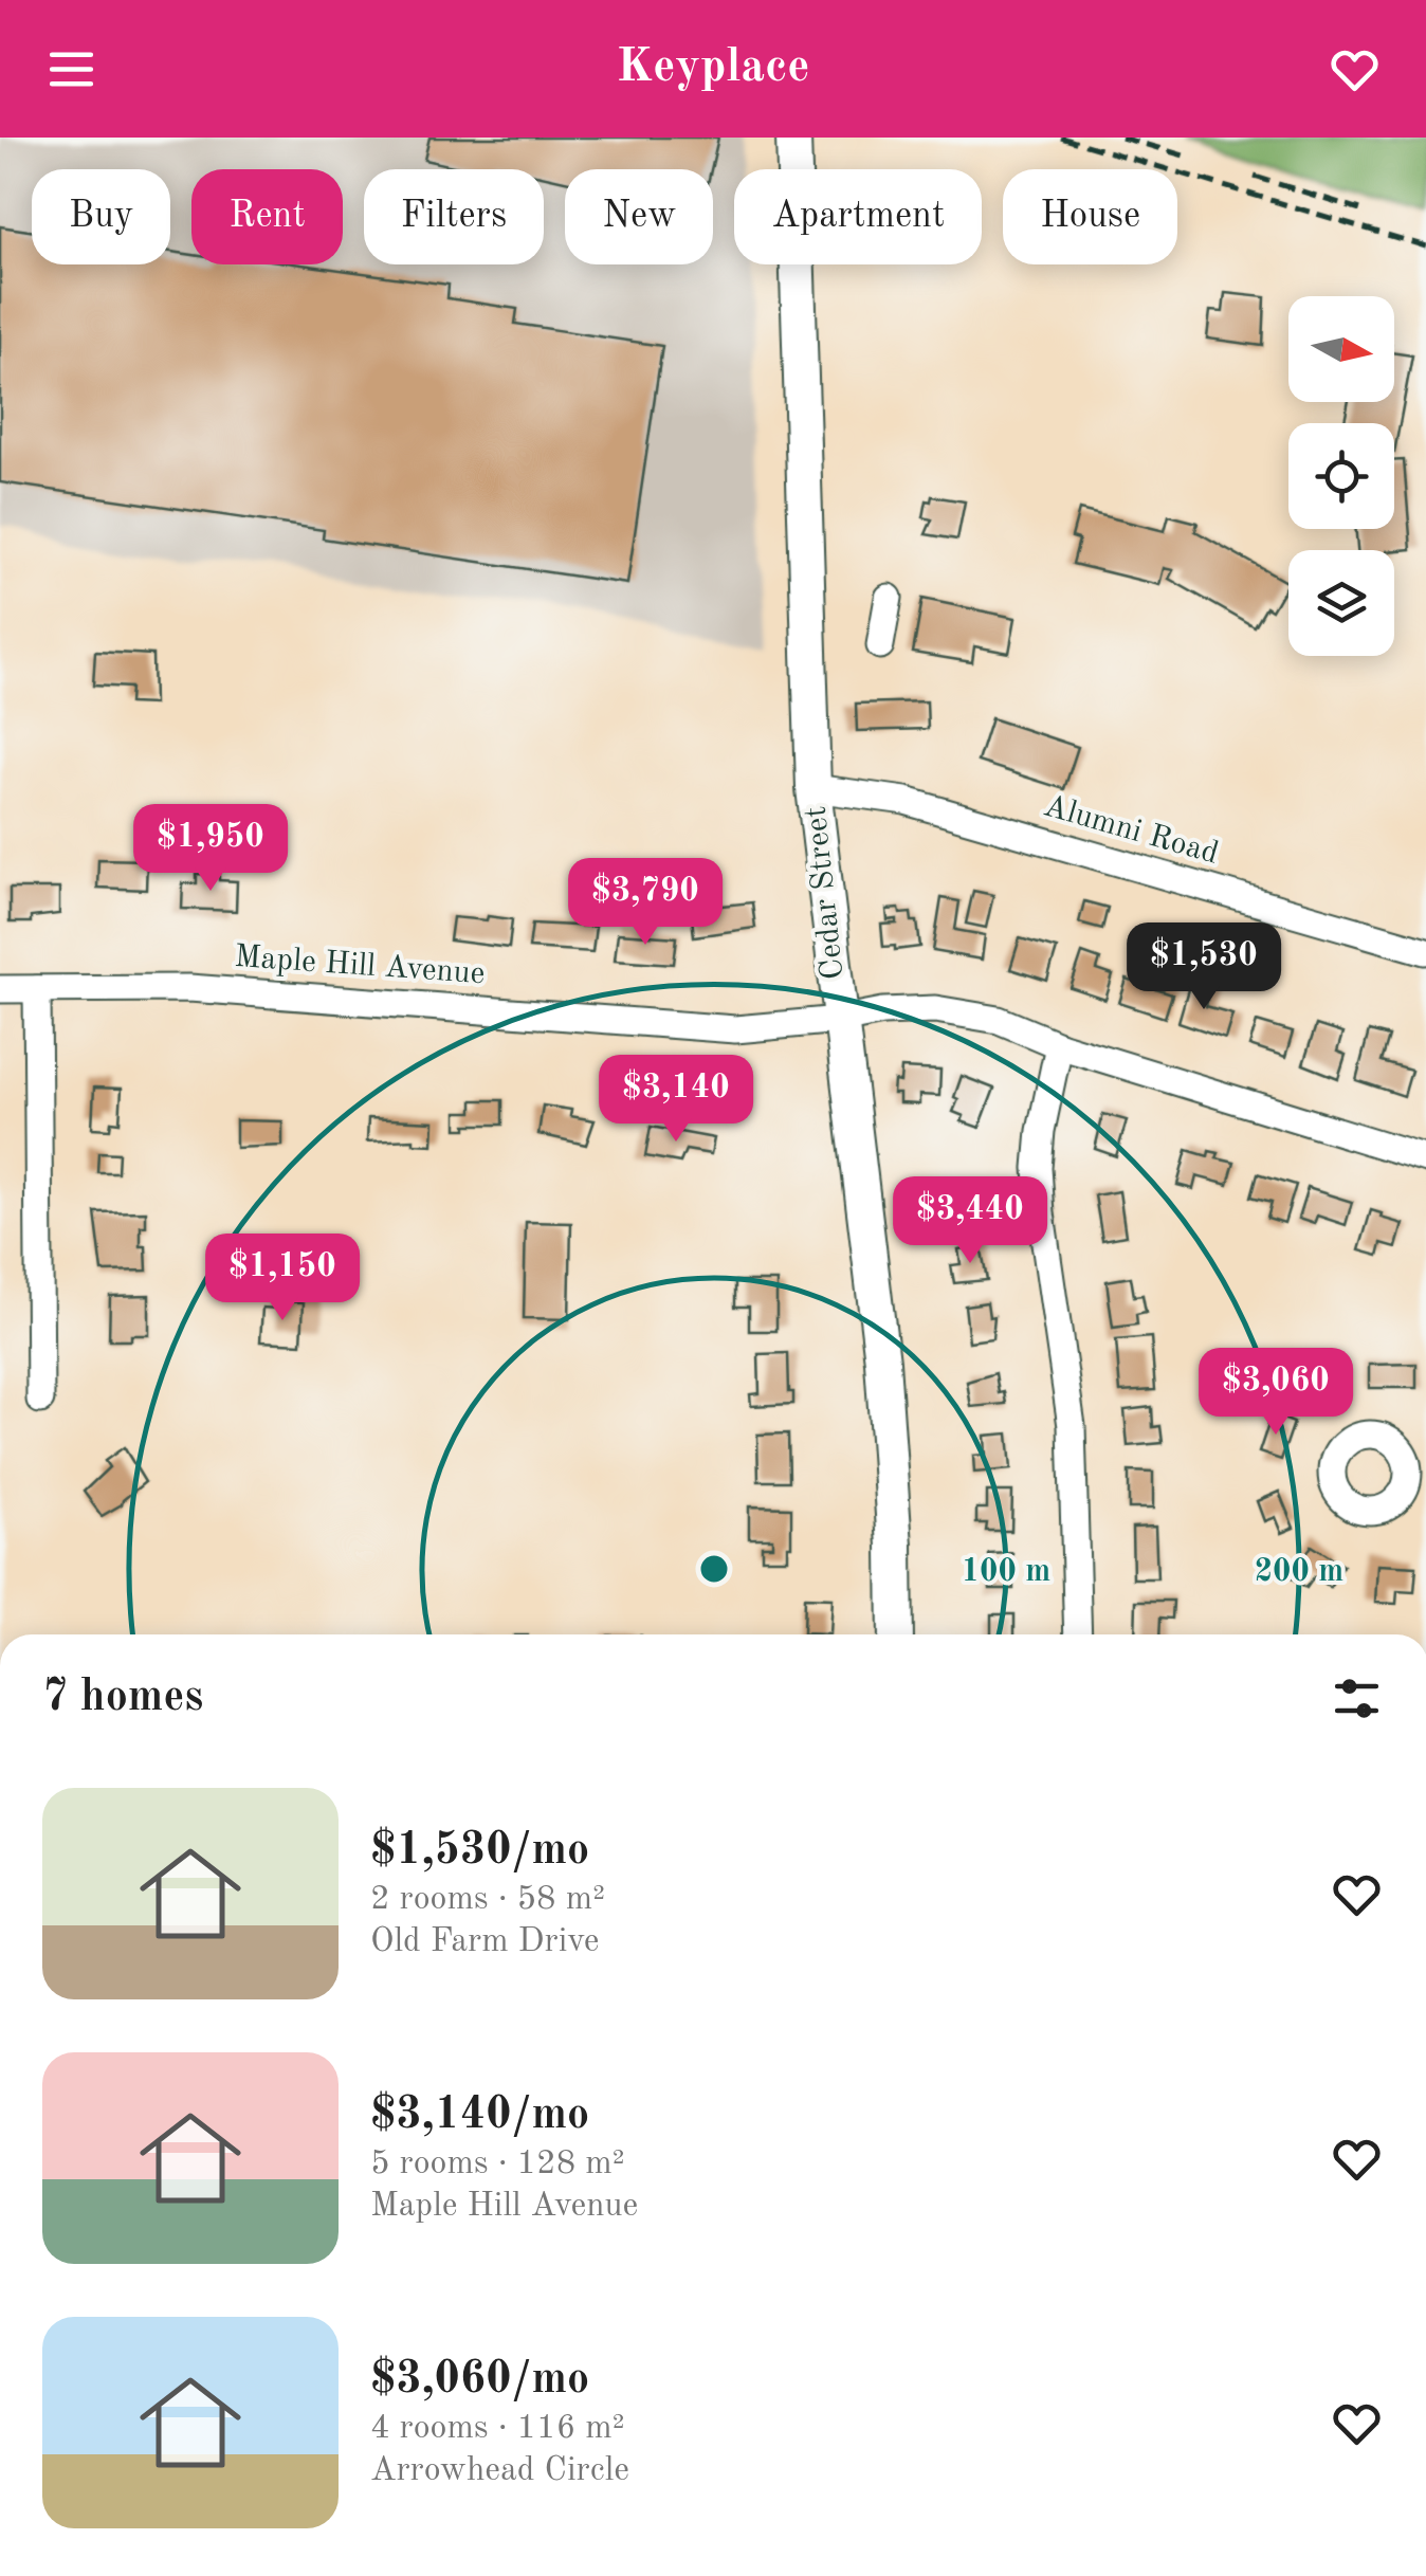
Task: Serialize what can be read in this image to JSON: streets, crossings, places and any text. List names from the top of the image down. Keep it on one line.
{"streets":{"main road":["Cedar Street"],"street":["Alumni Road","Maple Hill Avenue"]},"crossings":[["Alumni Road","Cedar Street"],["Cedar Street","Maple Hill Avenue"]],"north":"right","page":{"header":"Keyplace","chip":["Buy","Rent","Filters","New","Apartment","House"],"price":["$1,950","$3,790","$1,530","$3,140","$3,440","$1,150","$3,060"],"heading":"7 homes","list":[{"name":"$1,530/mo","note":"2 rooms · 58 m² · Old Farm Drive"},{"name":"$3,140/mo","note":"5 rooms · 128 m² · Maple Hill Avenue"},{"name":"$3,060/mo","note":"4 rooms · 116 m² · Arrowhead Circle"}]},"rings":["100 m","200 m"]}
